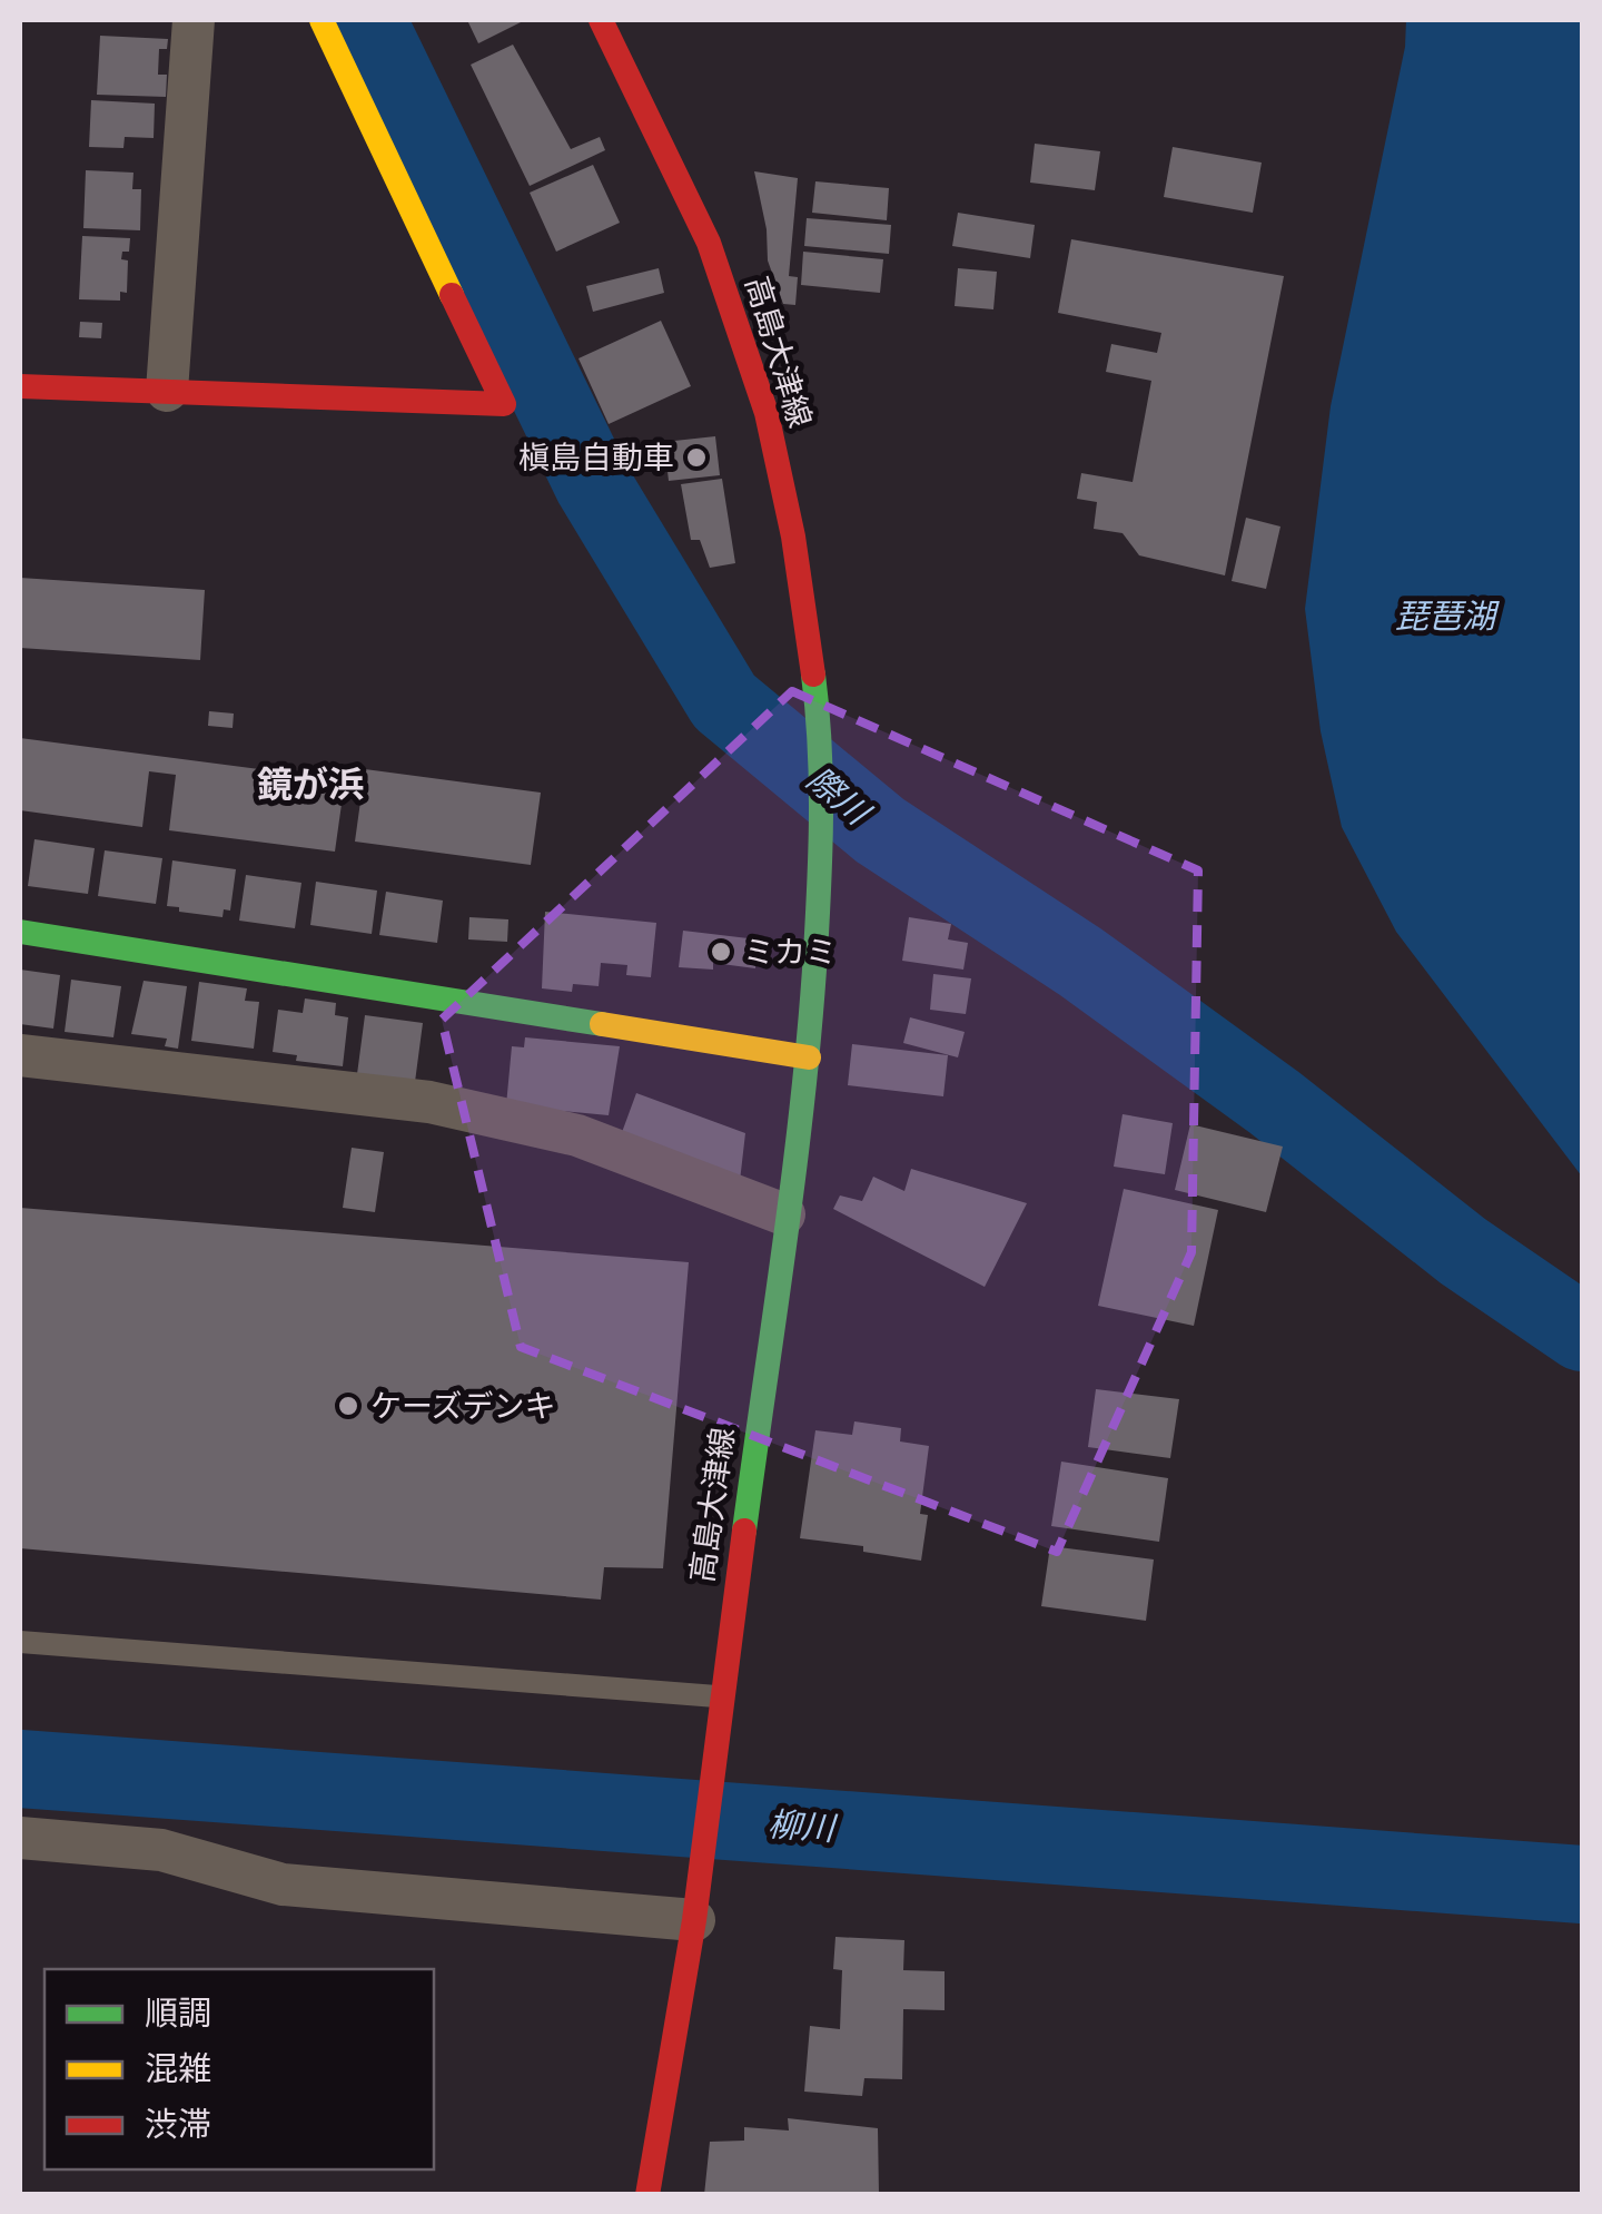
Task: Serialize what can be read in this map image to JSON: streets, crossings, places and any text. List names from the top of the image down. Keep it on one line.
{"streets":{"main road":["高島大津線"]},"districts":["鏡が浜"],"water":["琵琶湖","際川","柳川"],"places":["槇島自動車","ミカミ","ケーズデンキ"],"legend":["順調","混雑","渋滞"]}
